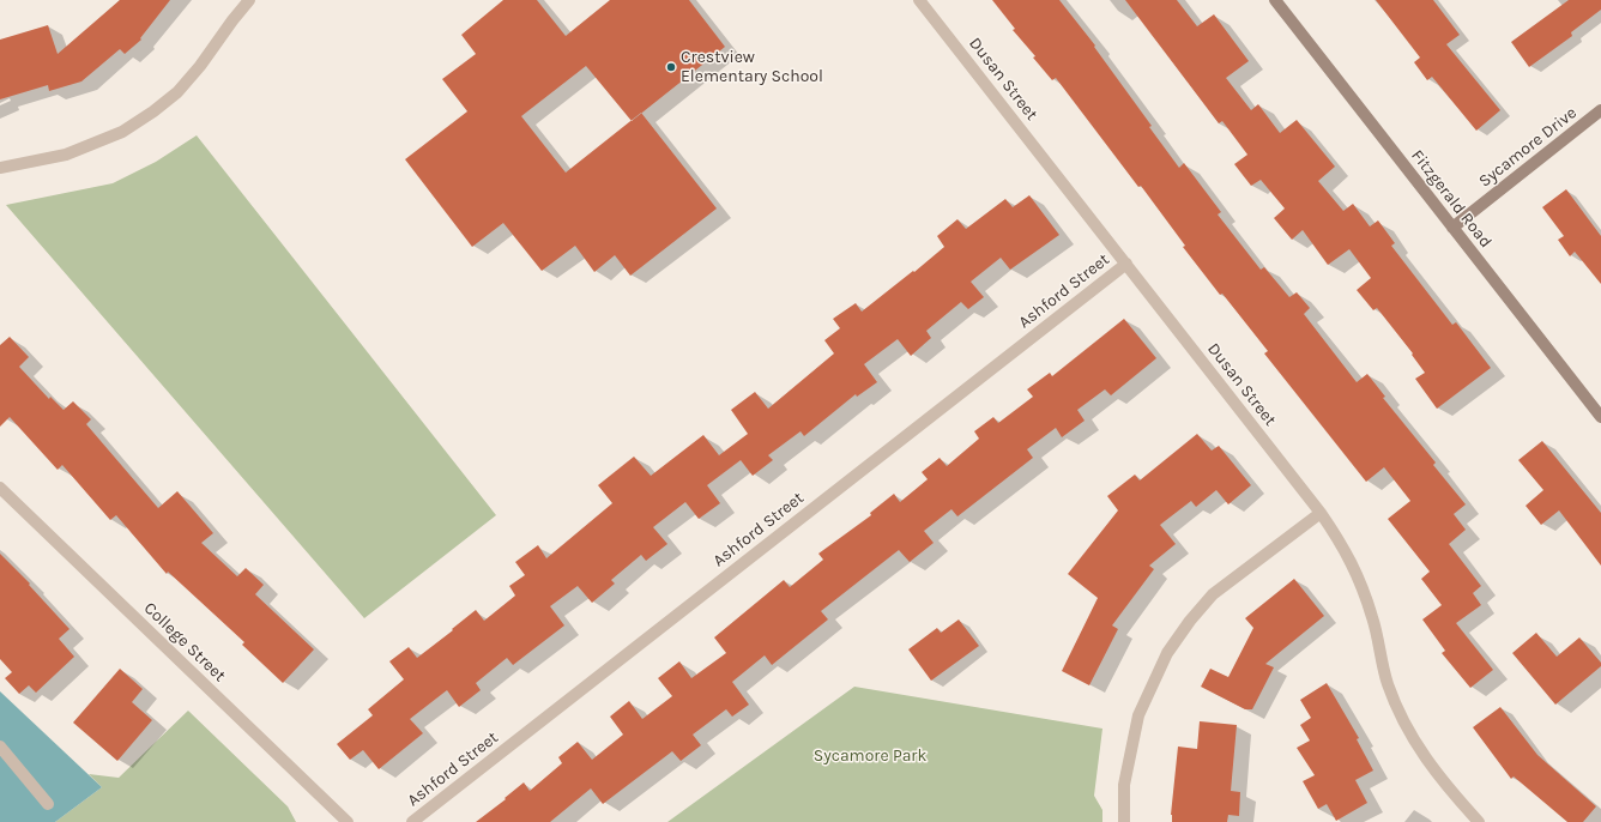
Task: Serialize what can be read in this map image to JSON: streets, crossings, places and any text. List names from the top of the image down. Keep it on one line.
{"streets":{"main road":["Sycamore Drive","Fitzgerald Road"],"street":["Dusan Street","Ashford Street","College Street"]},"crossings":[["Dusan Street","Ashford Street"],["Sycamore Drive","Fitzgerald Road"]],"parks":["Sycamore Park"],"places":["Crestview Elementary School"]}
